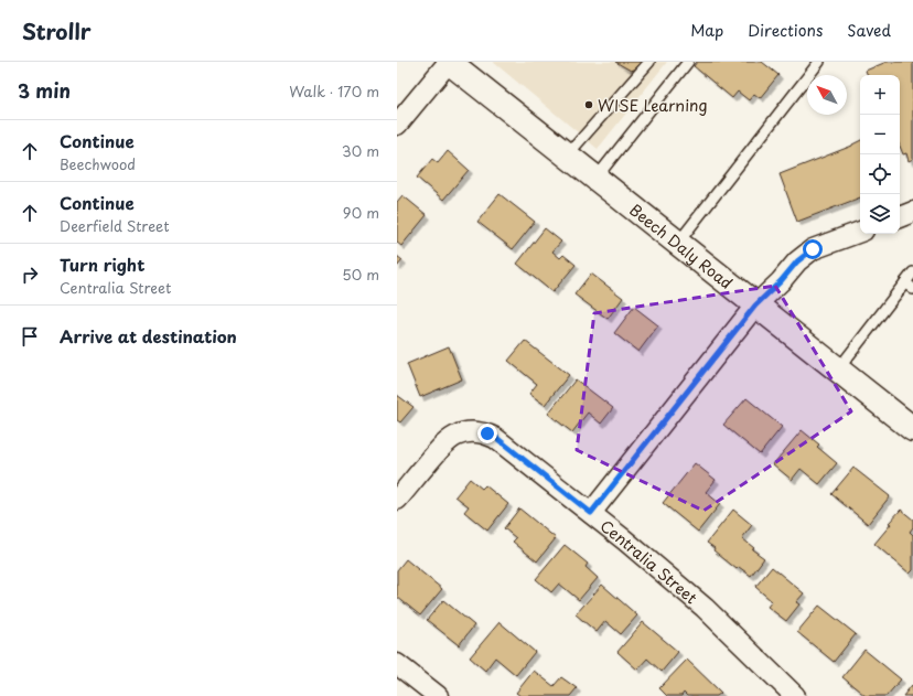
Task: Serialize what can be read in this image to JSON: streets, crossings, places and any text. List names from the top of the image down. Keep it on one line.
{"streets":{"main road":["Beech Daly Road"],"street":["Centralia Street"]},"places":["WISE Learning"],"north":"top left","page":{"header":"Strollr","nav":["Map","Directions","Saved"],"heading":["3 min","Walk · 170 m"],"map_buttons":["+","−"],"list":[["Continue","Beechwood","30 m"],["Continue","Deerfield Street","90 m"],["Turn right","Centralia Street","50 m"],"Arrive at destination"]}}
